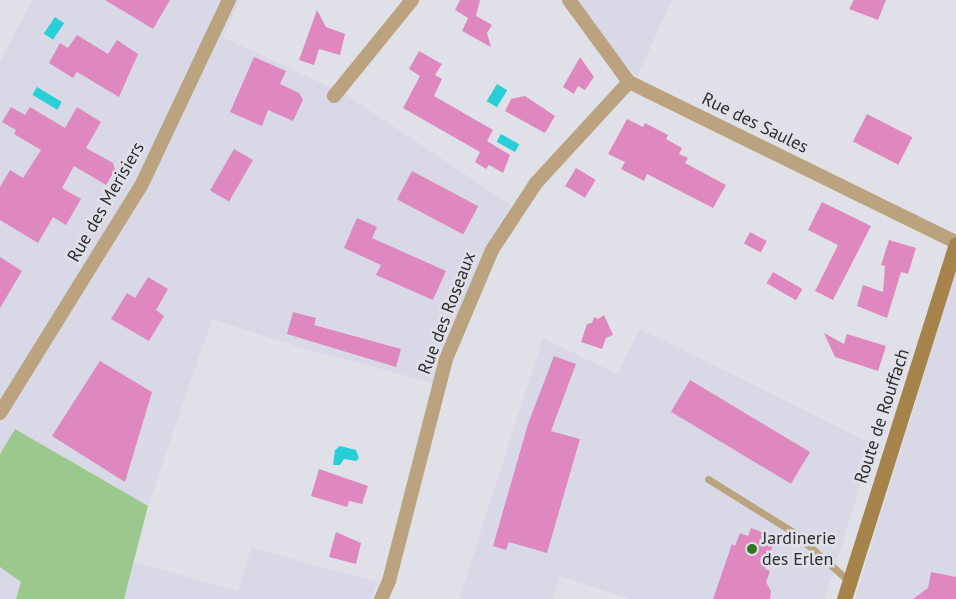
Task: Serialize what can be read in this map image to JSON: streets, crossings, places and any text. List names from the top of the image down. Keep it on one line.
{"streets":{"main road":["Route de Rouffach"],"street":["Rue des Saules","Rue des Merisiers","Rue des Roseaux"]},"crossings":[["Rue des Saules","Rue des Roseaux"],["Rue des Saules","Route de Rouffach"]],"places":["Jardinerie des Erlen"]}
